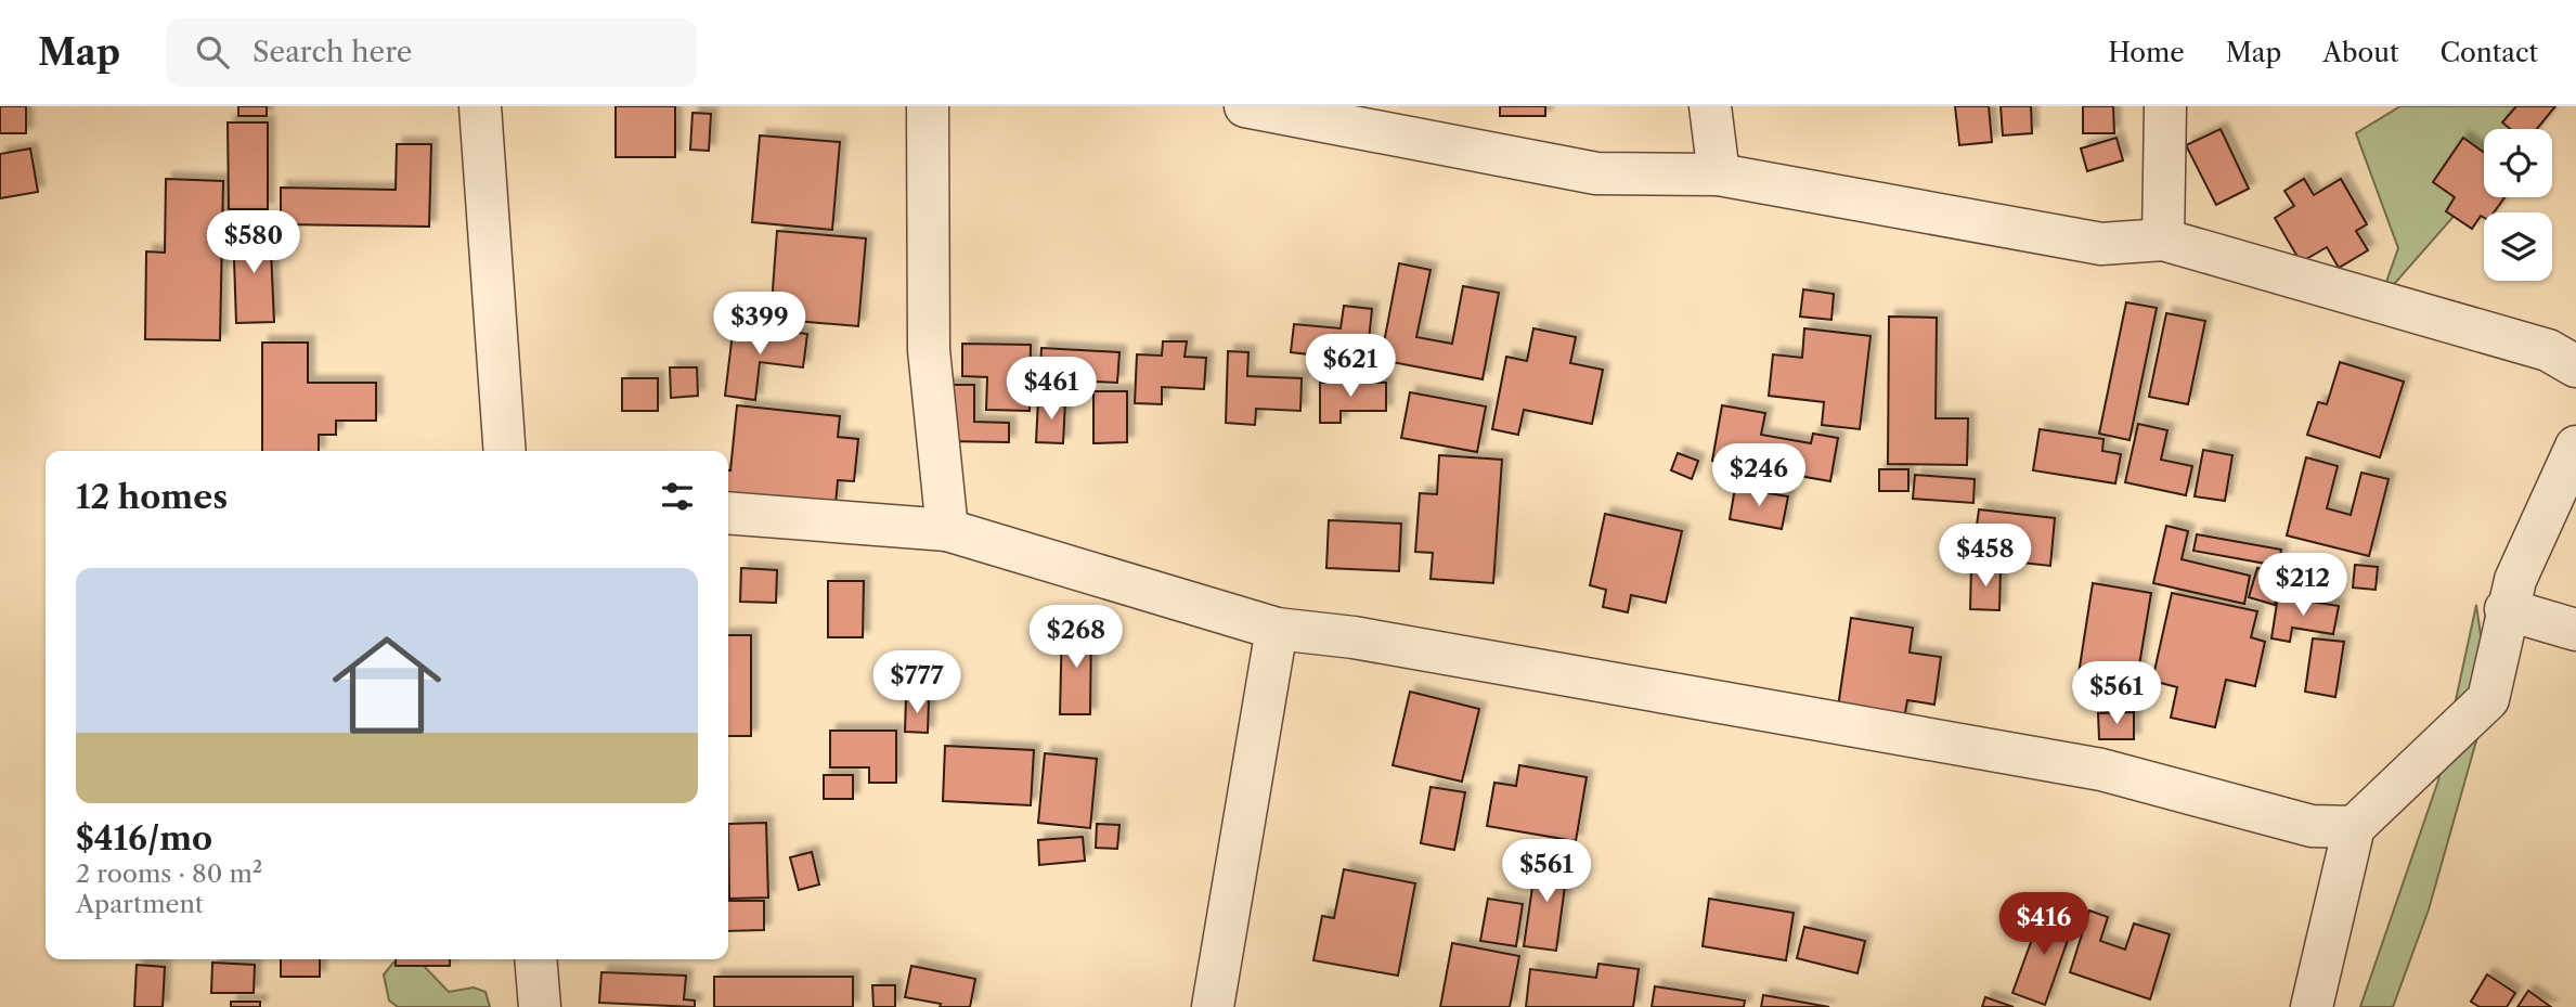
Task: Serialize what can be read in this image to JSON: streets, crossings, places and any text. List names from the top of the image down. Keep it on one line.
{"page":{"header":"Map","search":"Search here","nav":["Home","Map","About","Contact"],"price":["$580","$399","$621","$461","$246","$458","$212","$268","$777","$561","$561","$416"],"heading":"12 homes","list":[{"name":"$416/mo","note":"2 rooms · 80 m² · Apartment"}]}}
